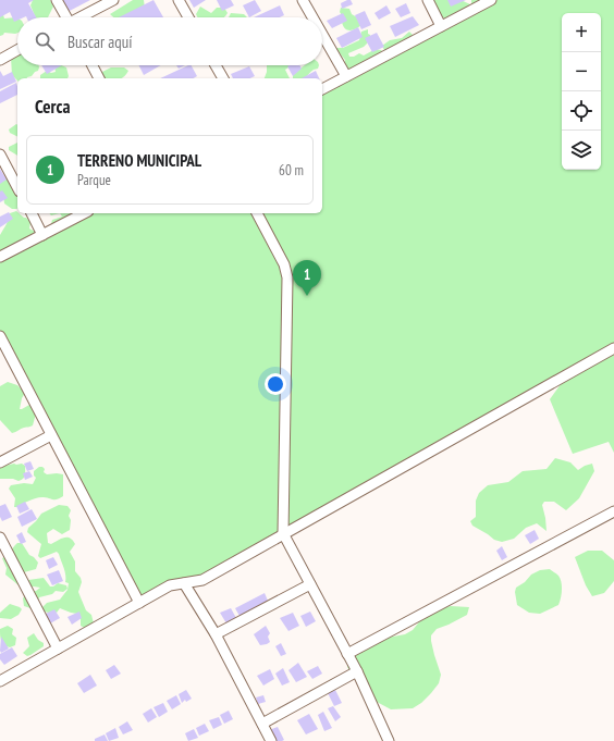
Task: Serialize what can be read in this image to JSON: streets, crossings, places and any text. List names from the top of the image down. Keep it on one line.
{"page":{"map_buttons":["+","−"],"search":"Buscar aquí","heading":"Cerca","list":[{"mark":"1","name":"TERRENO MUNICIPAL","note":"Parque","value":"60 m"}],"pins":"1"}}
